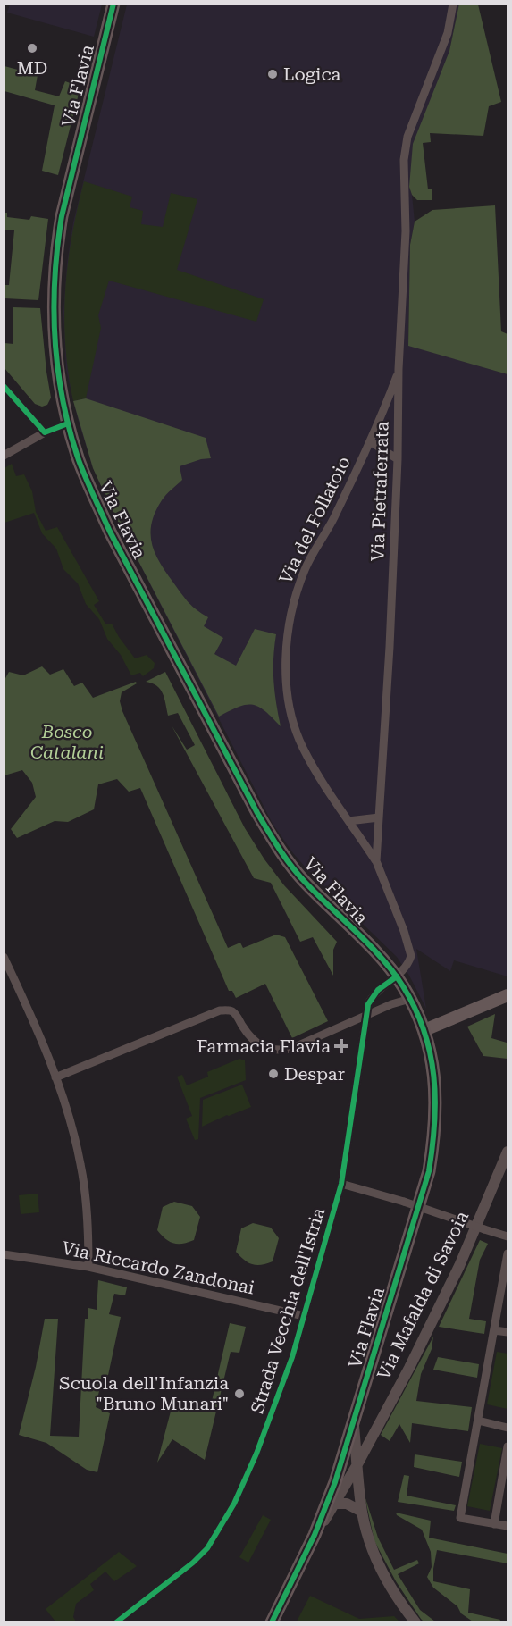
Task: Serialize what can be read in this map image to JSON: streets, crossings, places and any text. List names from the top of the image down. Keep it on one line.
{"streets":{"main road":["Via Flavia"],"street":["Via Pietraferrata","Via del Follatoio","Via Riccardo Zandonai","Via Mafalda di Savoia","Strada Vecchia dell'Istria"]},"crossings":[["Via Flavia","Via Pietraferrata"],["Via Flavia","Via Mafalda di Savoia"],["Via Flavia","Strada Vecchia dell'Istria"],["Via Pietraferrata","Via del Follatoio"],["Via Pietraferrata","Strada Vecchia dell'Istria"],["Via Riccardo Zandonai","Strada Vecchia dell'Istria"]],"parks":["Bosco Catalani"],"places":{"other":["MD","Logica","Despar","Scuola dell'Infanzia \"Bruno Munari\""],"health":["Farmacia Flavia"]}}
